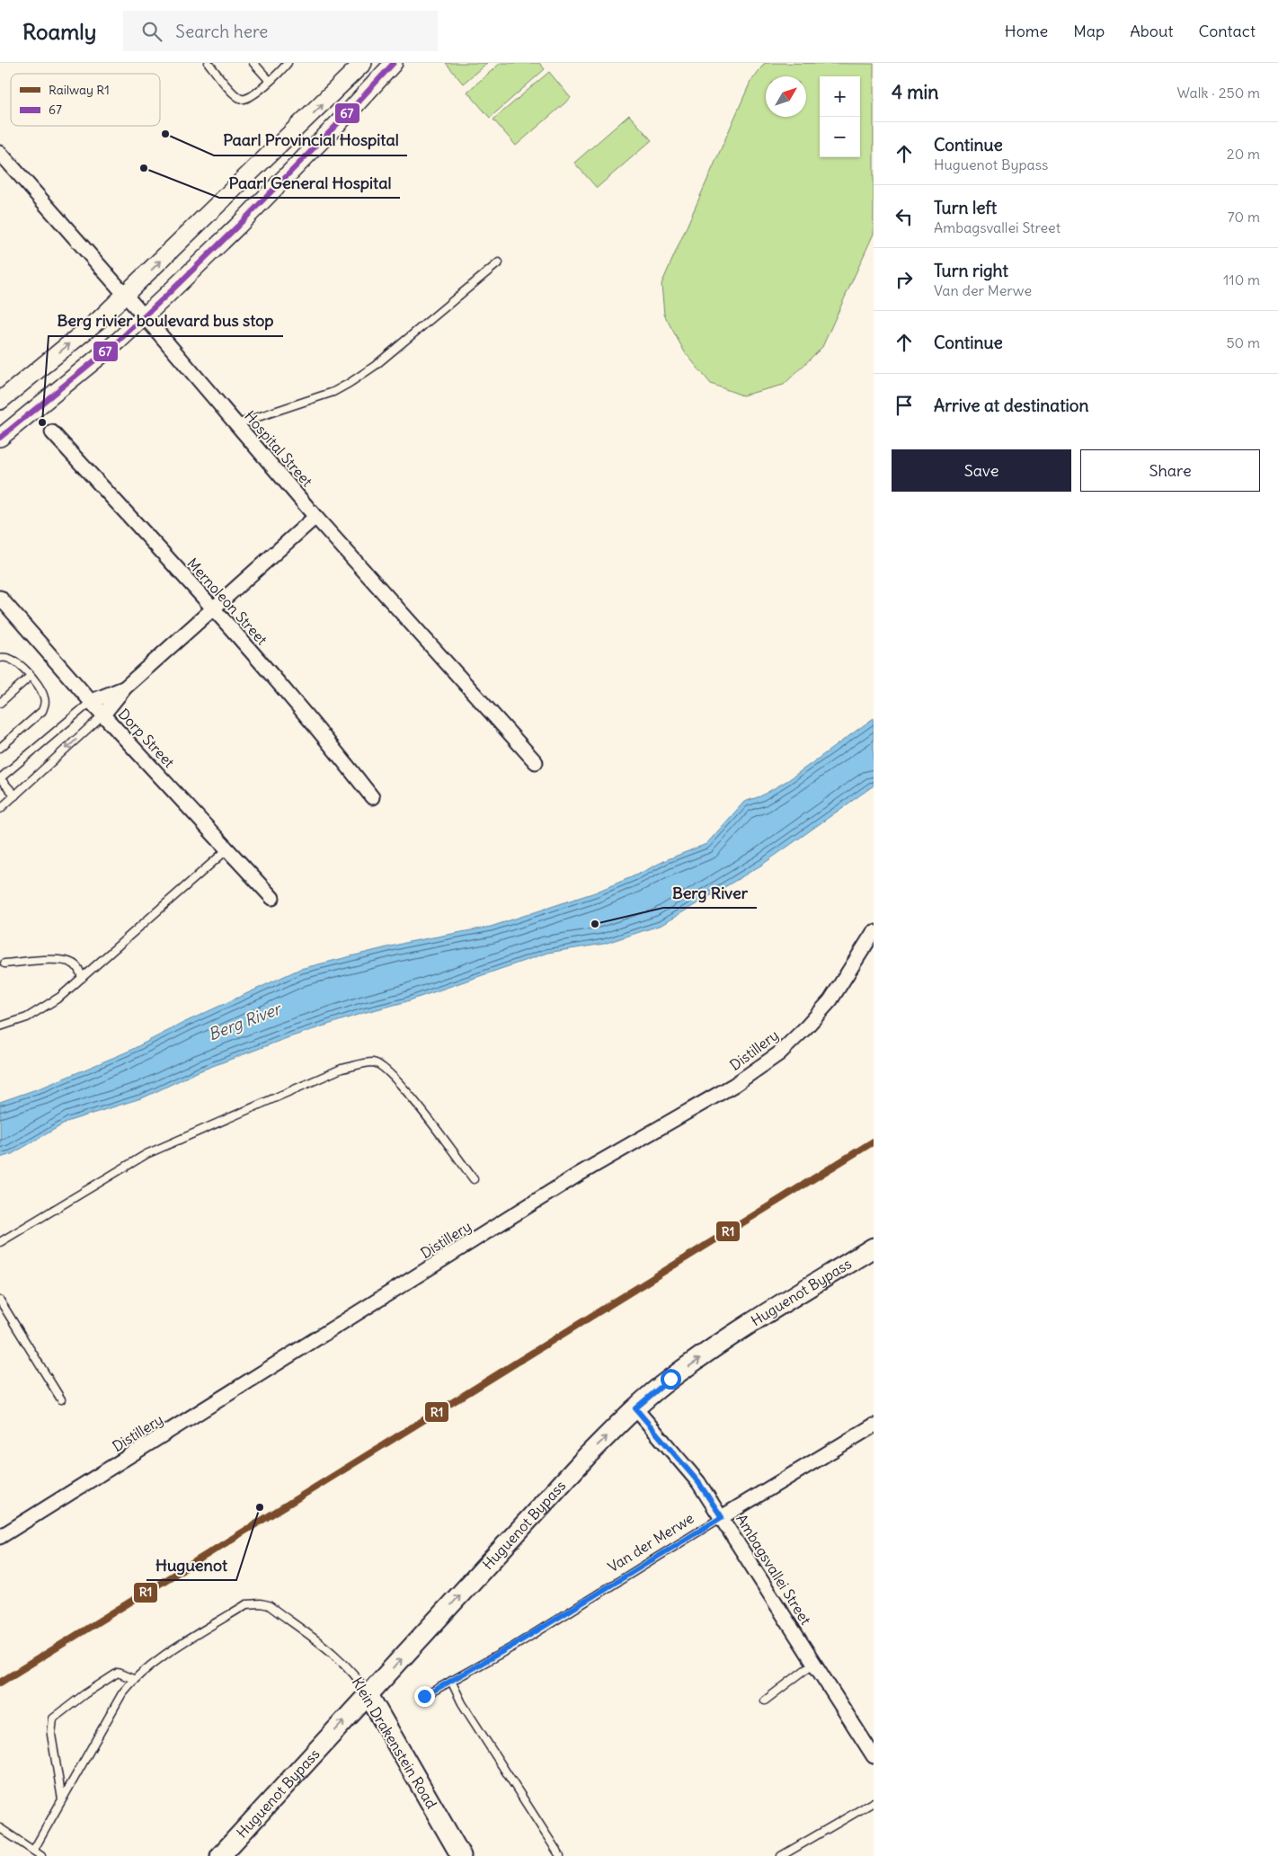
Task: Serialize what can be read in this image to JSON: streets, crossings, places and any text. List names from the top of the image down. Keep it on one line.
{"streets":{"main road":["Huguenot Bypass","Klein Drakenstein Road"],"street":["Hospital Street","Mernoleon Street","Dorp Street","Distillery","Van der Merwe","Ambagsvallei Street"]},"crossings":[["Huguenot Bypass","Ambagsvallei Street"],["Huguenot Bypass","Klein Drakenstein Road"],["Van der Merwe","Ambagsvallei Street"]],"one_way":["Huguenot Bypass"],"water":["Berg River"],"places":["Paarl Provincial Hospital","Paarl General Hospital","Berg rivier boulevard bus stop","Berg River","Huguenot"],"lines":["transit line 67","rail line R1"],"legend":["Railway R1","67"],"north":"top right","page":{"header":"Roamly","search":"Search here","nav":["Home","Map","About","Contact"],"heading":["4 min","Walk · 250 m"],"map_buttons":["+","−"],"list":[["Continue","Huguenot Bypass","20 m"],["Turn left","Ambagsvallei Street","70 m"],["Turn right","Van der Merwe","110 m"],["Continue","50 m"],"Arrive at destination"],"buttons":["Save","Share"]}}
